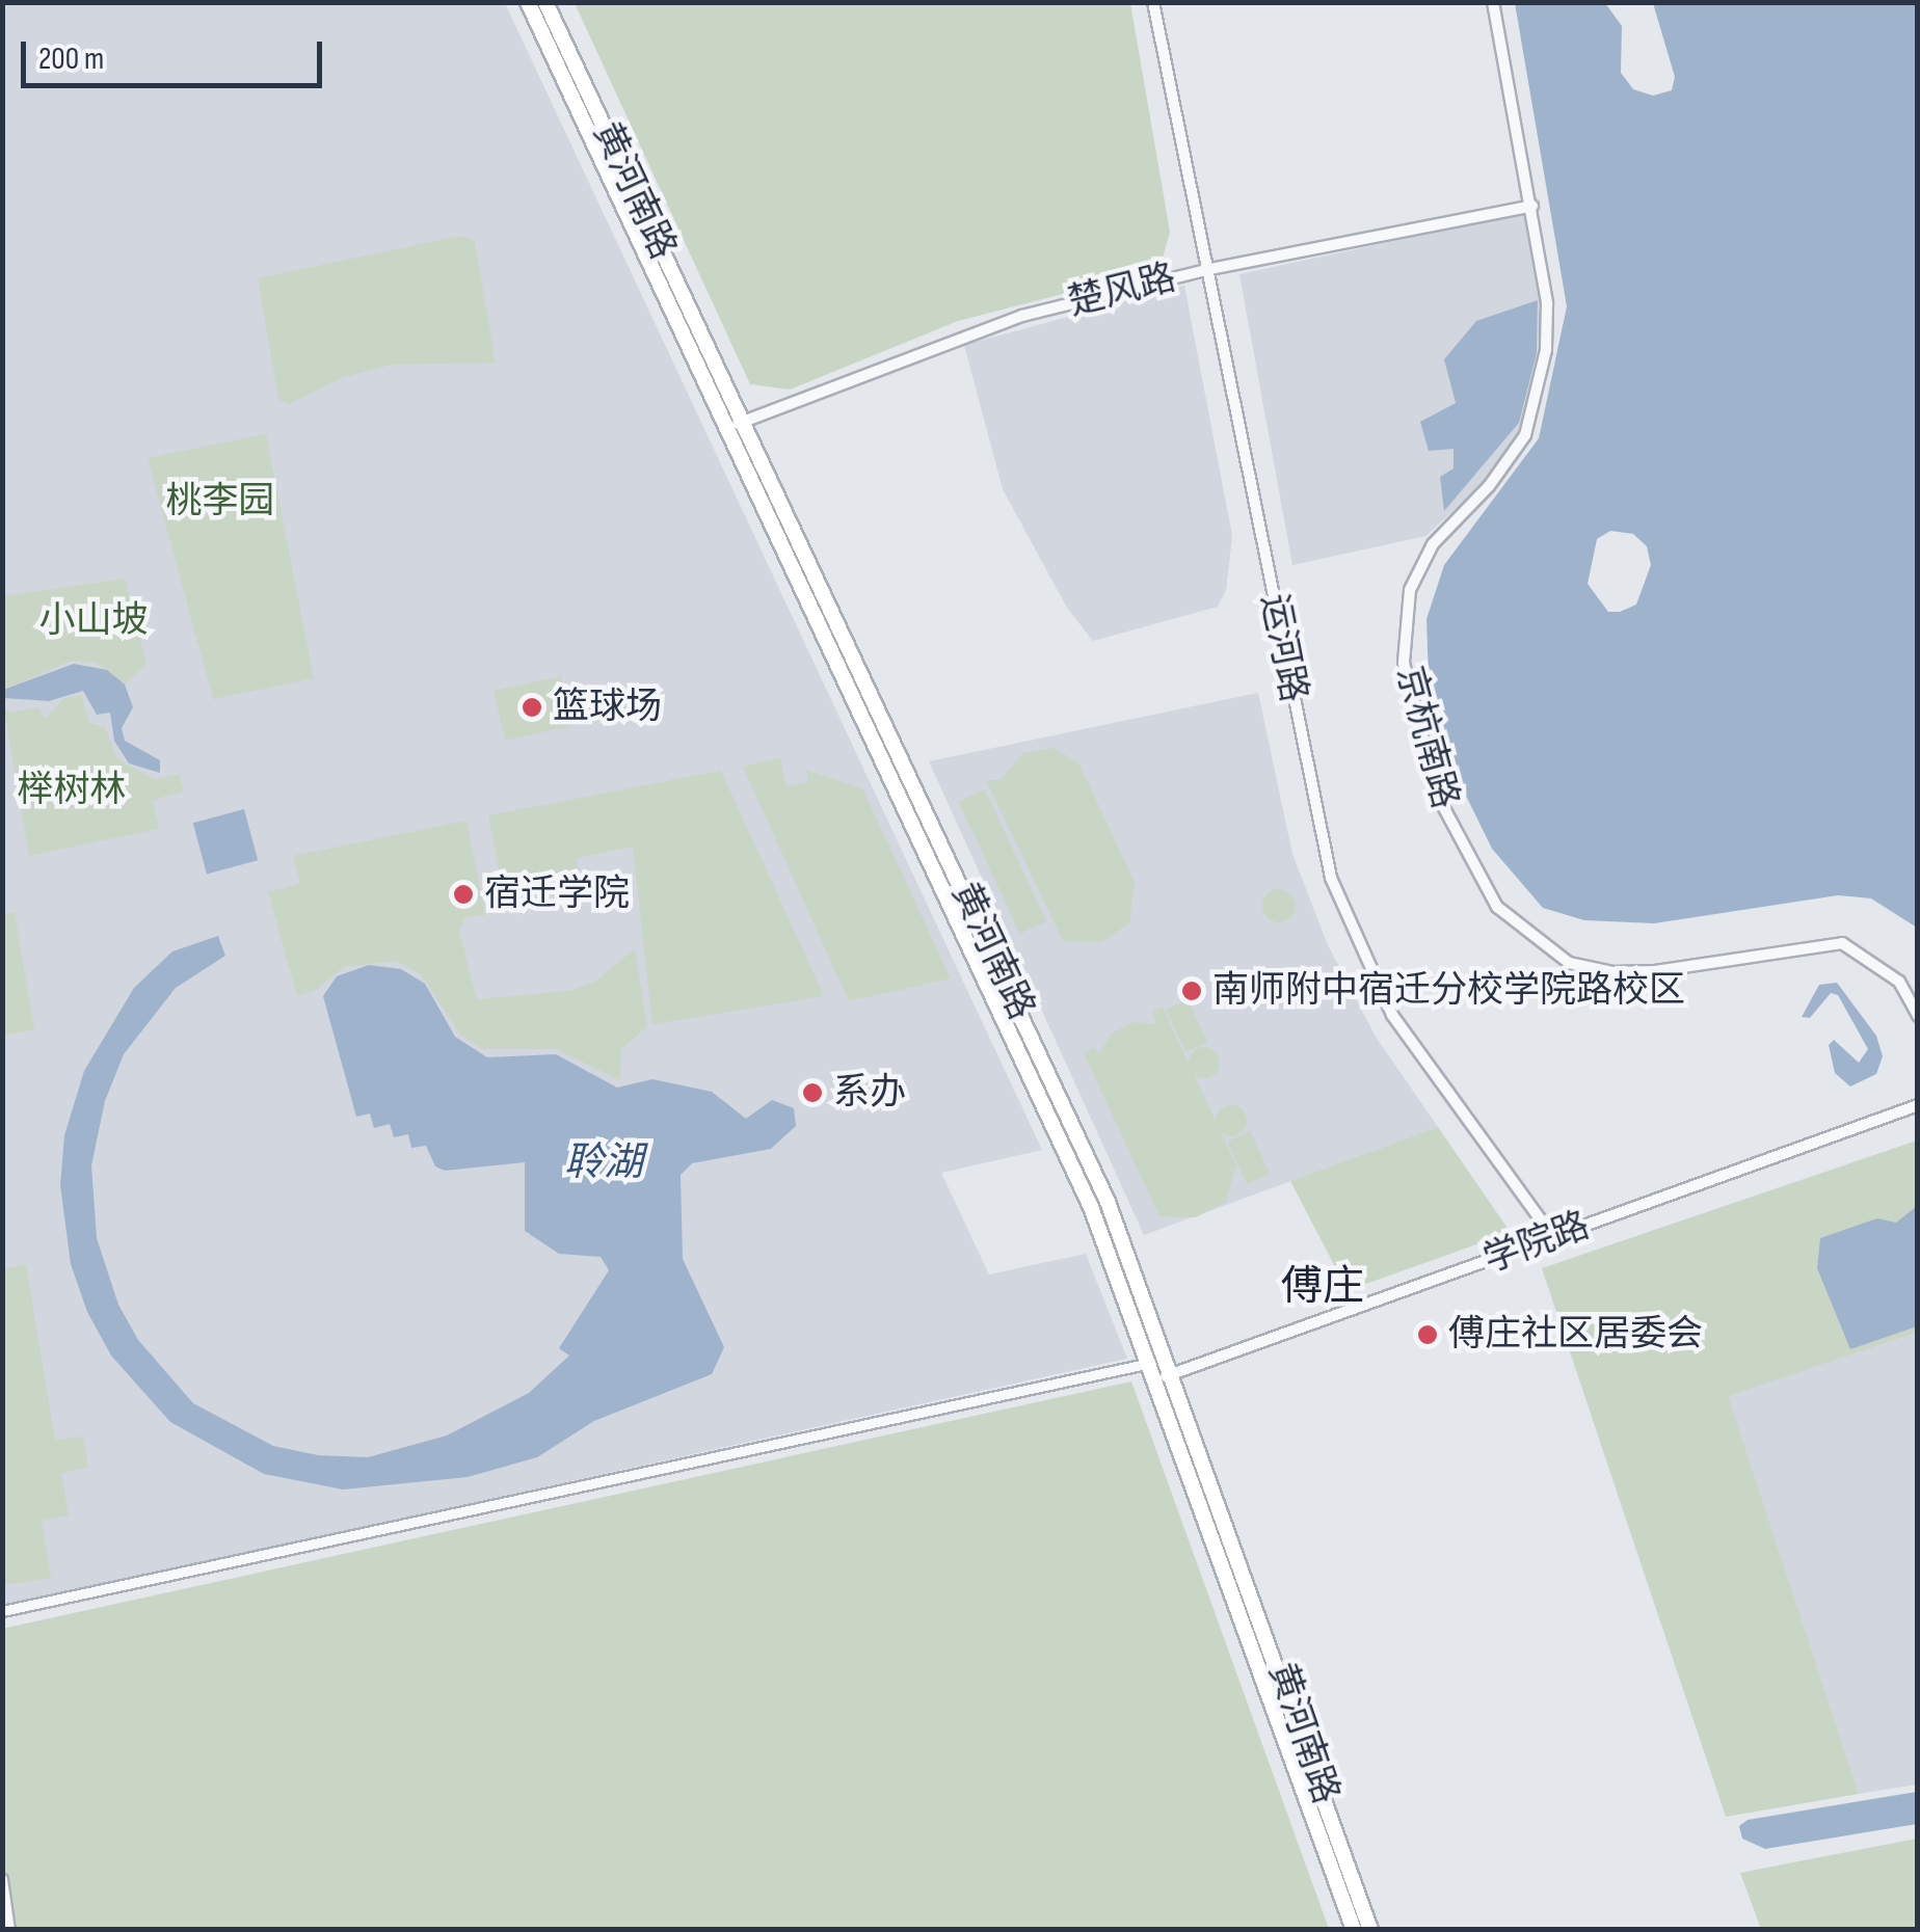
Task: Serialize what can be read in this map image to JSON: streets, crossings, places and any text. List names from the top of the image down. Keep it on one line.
{"streets":{"main road":["黄河南路"],"street":["楚风路","运河路","京杭南路","学院路"]},"crossings":[["黄河南路","楚风路"],["黄河南路","学院路"],["楚风路","运河路"],["楚风路","京杭南路"],["运河路","学院路"]],"districts":["傅庄"],"water":["聆湖"],"parks":["桃李园","小山坡","榉树林"],"places":["篮球场","宿迁学院","南师附中宿迁分校学院路校区","系办","傅庄社区居委会"],"scale_bar":"200 m"}
